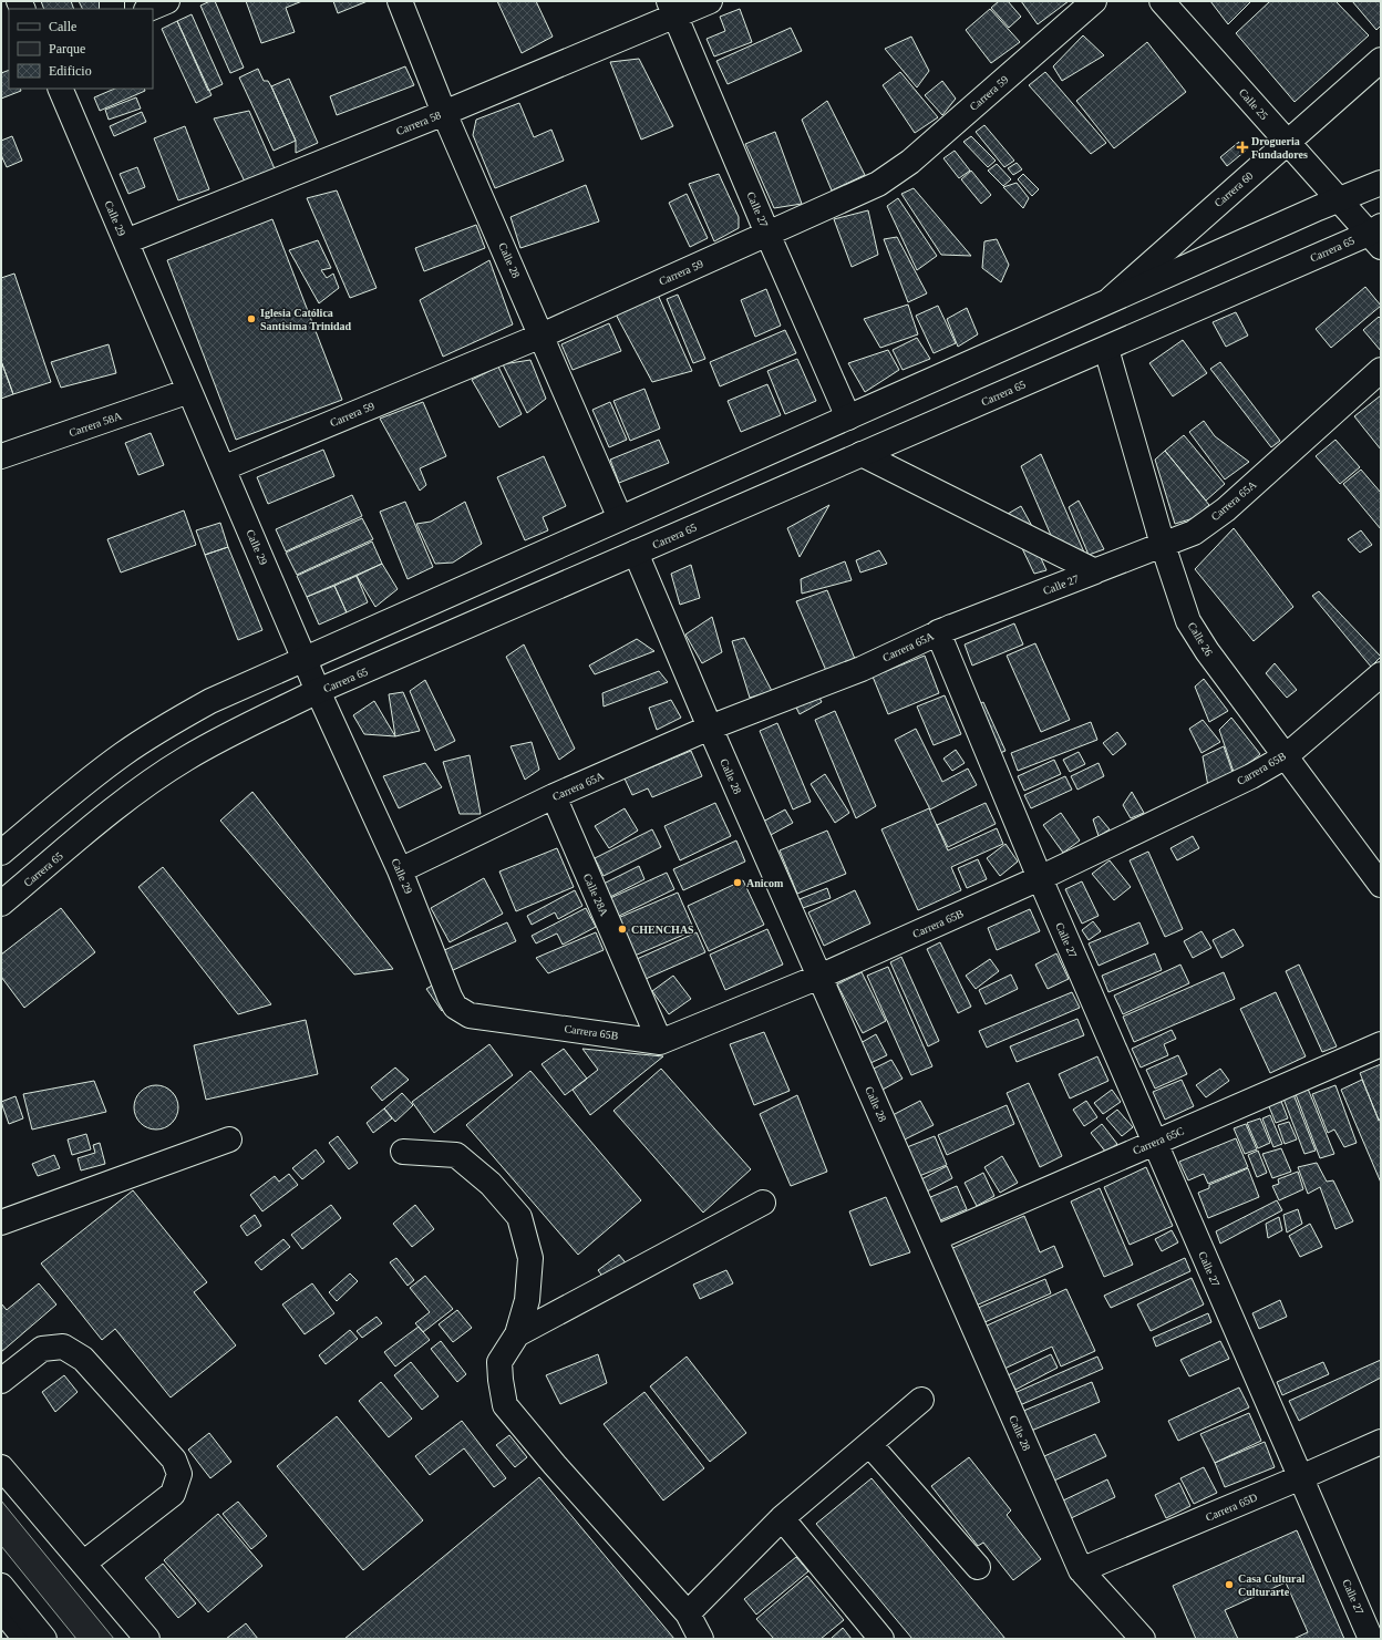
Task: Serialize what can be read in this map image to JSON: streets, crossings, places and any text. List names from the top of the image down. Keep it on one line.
{"streets":{"street":["Carrera 59","Calle 25","Carrera 58","Carrera 60","Calle 27","Calle 29","Carrera 65","Calle 28","Carrera 58A","Carrera 65A","Calle 26","Carrera 65B","Calle 28A","Carrera 65C","Carrera 65D"]},"crossings":[["Carrera 59","Calle 27"],["Carrera 59","Calle 29"],["Carrera 59","Calle 28"],["Calle 25","Carrera 60"],["Calle 25","Carrera 65"],["Carrera 58","Calle 27"],["Carrera 58","Calle 29"],["Carrera 58","Calle 28"],["Calle 27","Carrera 65"],["Calle 27","Carrera 65A"],["Calle 27","Carrera 65B"],["Calle 27","Carrera 65C"],["Calle 27","Carrera 65D"],["Calle 29","Carrera 65"],["Calle 29","Carrera 58A"],["Calle 29","Carrera 65A"],["Calle 29","Carrera 65B"],["Carrera 65","Calle 28"],["Carrera 65","Calle 26"],["Calle 28","Carrera 65A"],["Calle 28","Carrera 65B"],["Calle 28","Carrera 65C"],["Calle 28","Carrera 65D"],["Carrera 65A","Calle 26"],["Carrera 65A","Calle 28A"],["Calle 26","Carrera 65B"],["Carrera 65B","Calle 28A"]],"places":{"health":["Drogueria Fundadores"],"other":["Iglesia Católica Santisima Trinidad","Anicom","CHENCHAS","Casa Cultural Culturarte"]},"legend":["Calle","Parque","Edificio"]}
